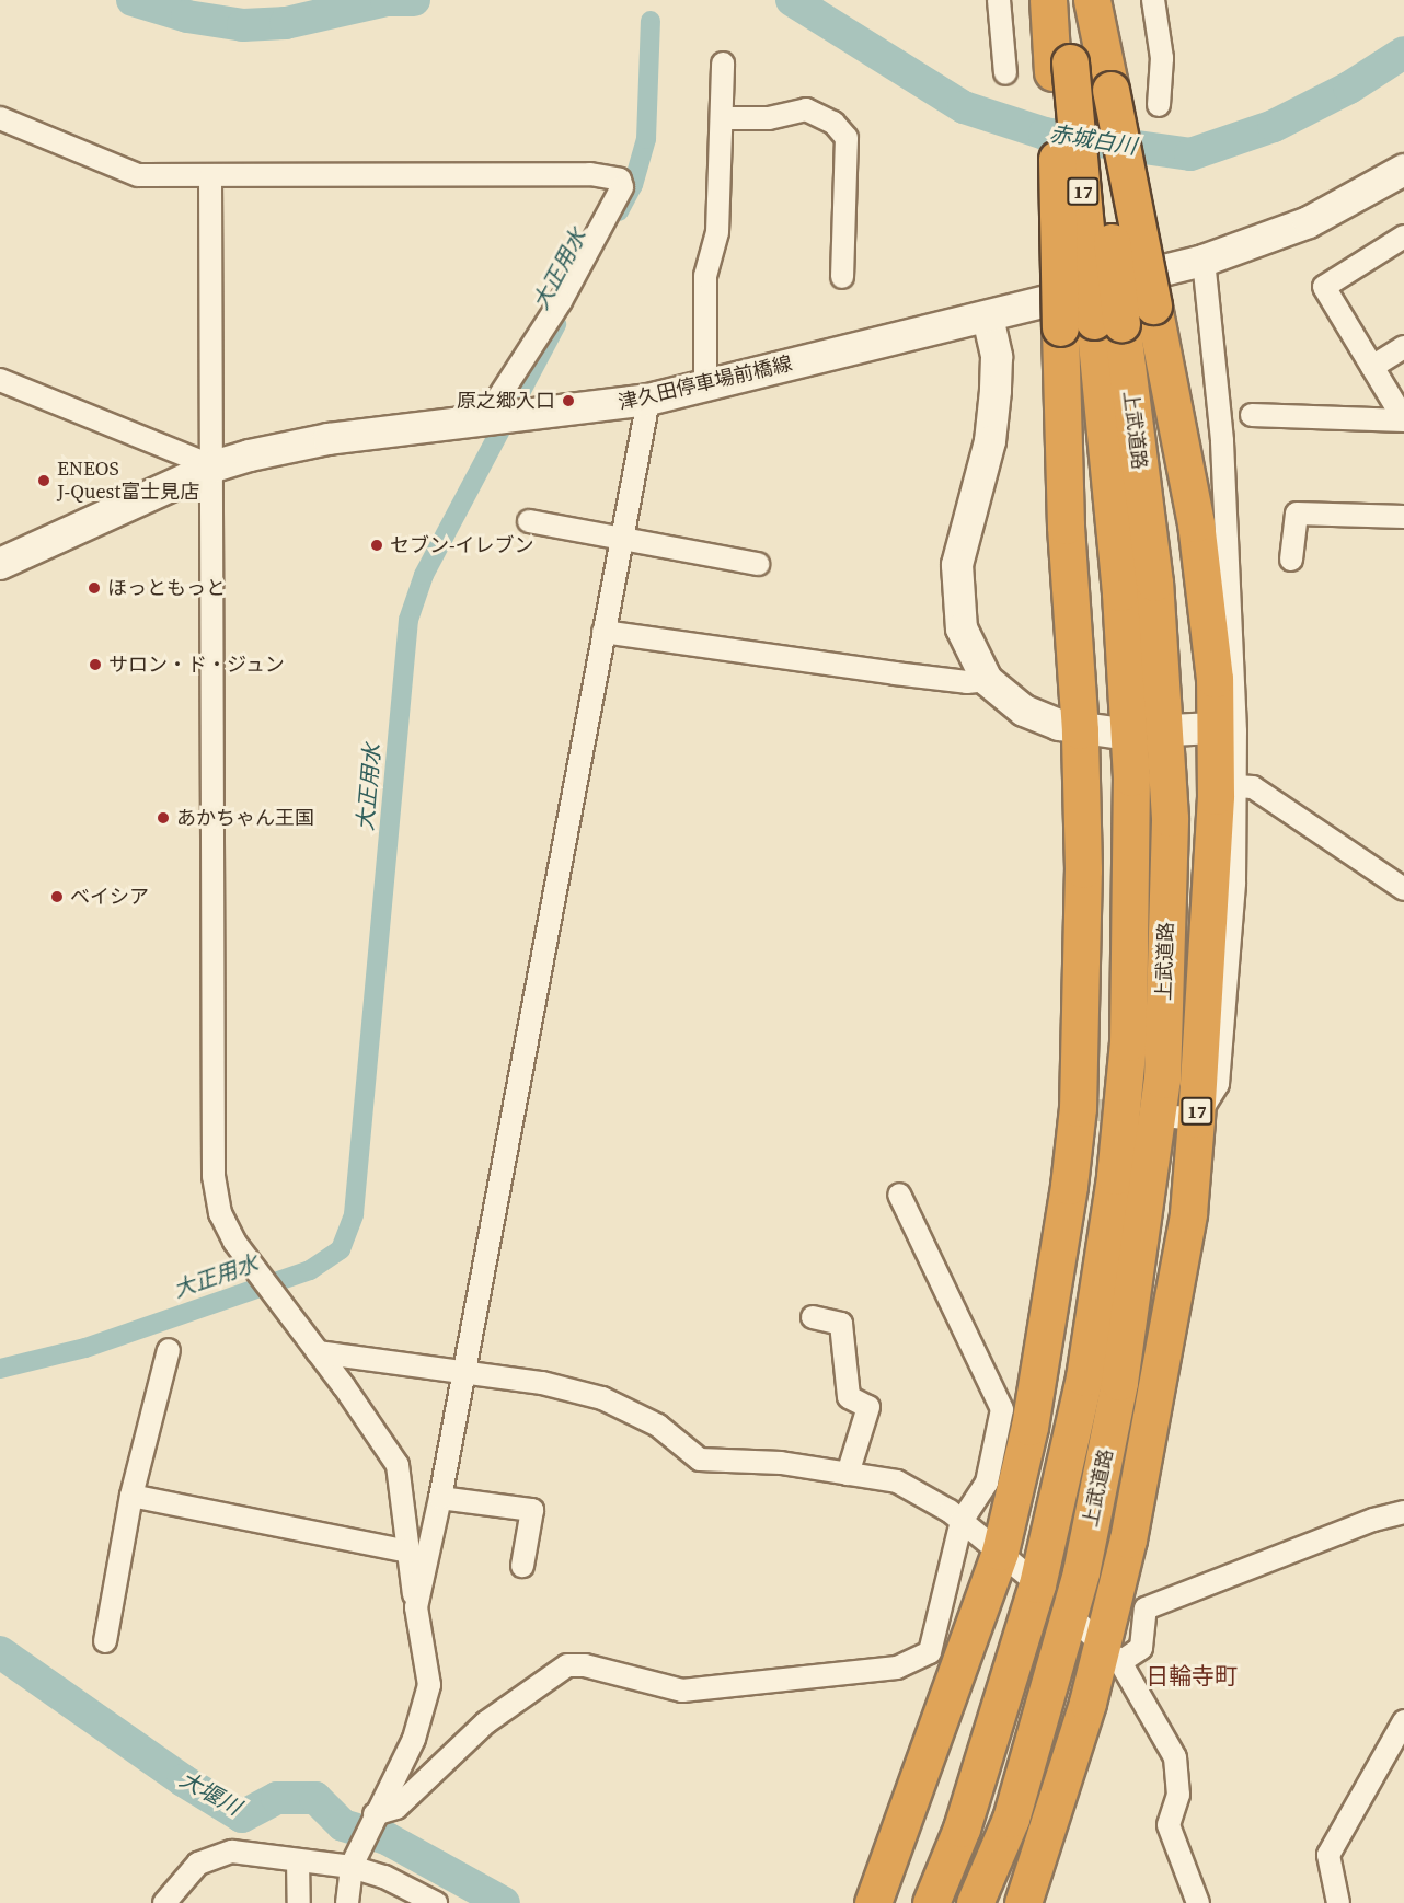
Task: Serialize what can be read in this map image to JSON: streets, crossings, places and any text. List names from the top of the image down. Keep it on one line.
{"streets":{"highway":["17","上武道路"],"main road":["津久田停車場前橋線"]},"crossings":[["17","上武道路"]],"districts":["日輪寺町"],"water":["赤城白川","大正用水","大堰川"],"places":["原之郷入口","ENEOS J-Quest富士見店","セブン-イレブン","ほっともっと","サロン・ド・ジュン","あかちゃん王国","ベイシア"]}
